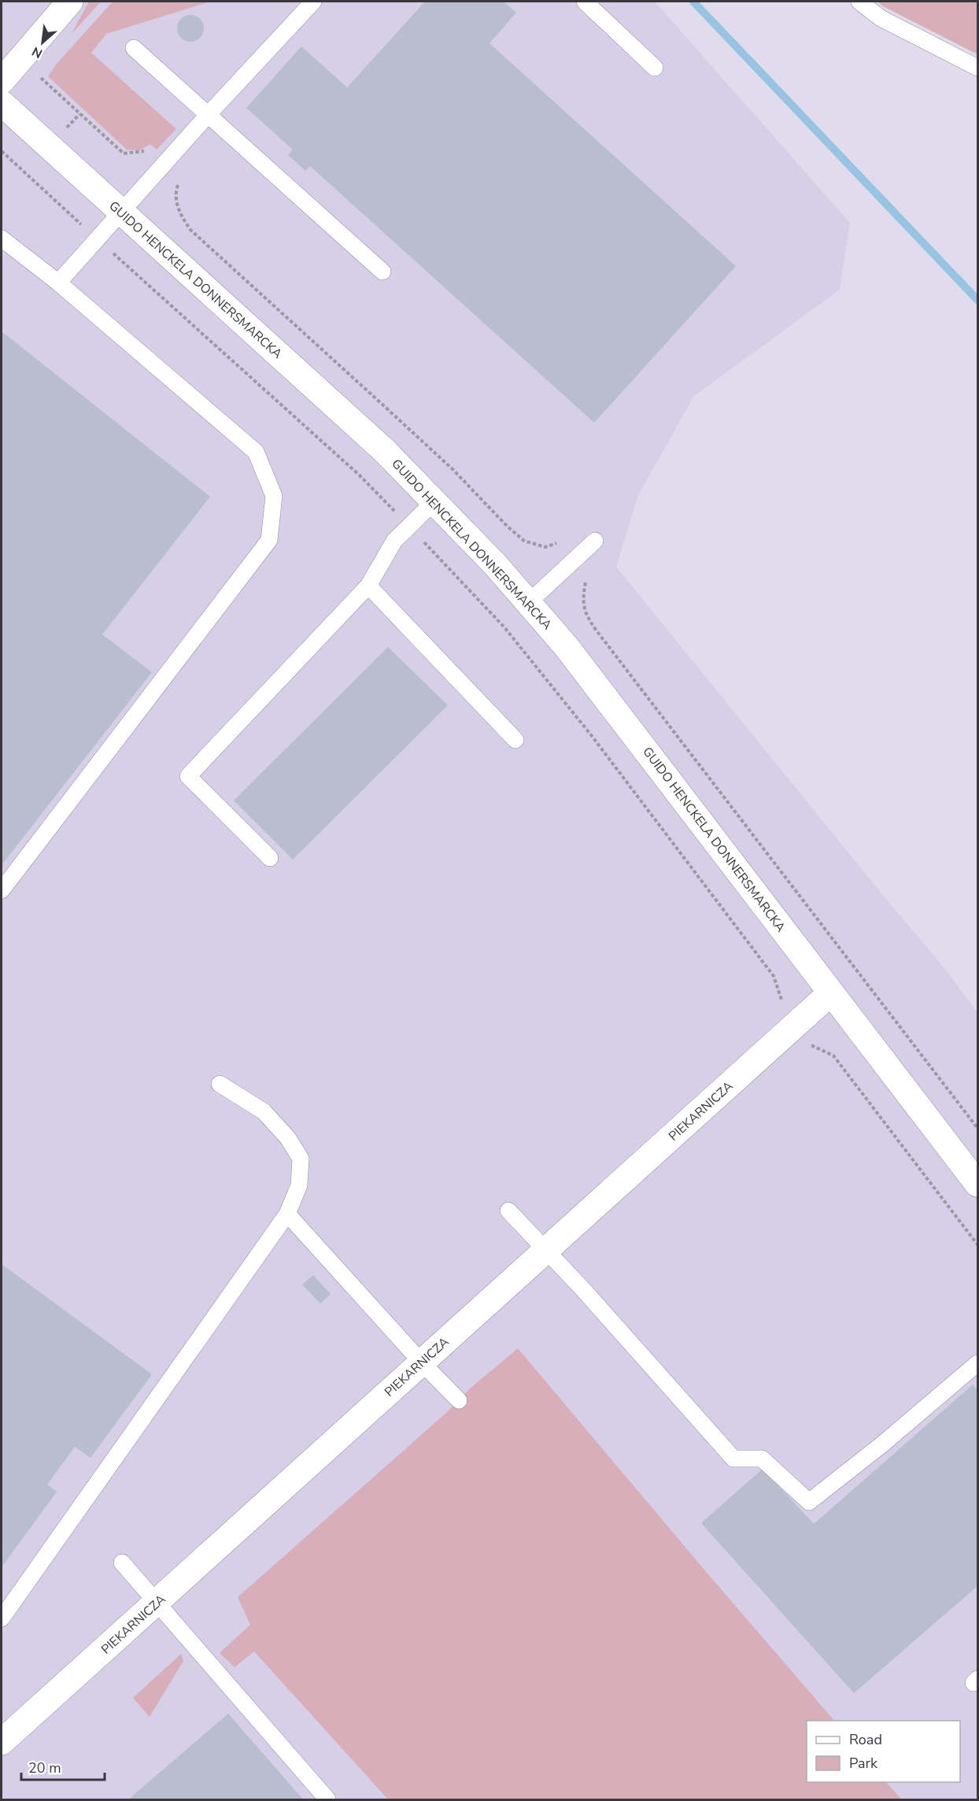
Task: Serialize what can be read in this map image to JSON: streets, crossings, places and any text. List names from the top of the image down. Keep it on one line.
{"streets":{"street":["GUIDO HENCKELA DONNERSMARCKA","PIEKARNICZA"]},"crossings":[["GUIDO HENCKELA DONNERSMARCKA","PIEKARNICZA"]],"legend":["Road","Park"],"scale_bar":"20 m","north":"bottom left"}
